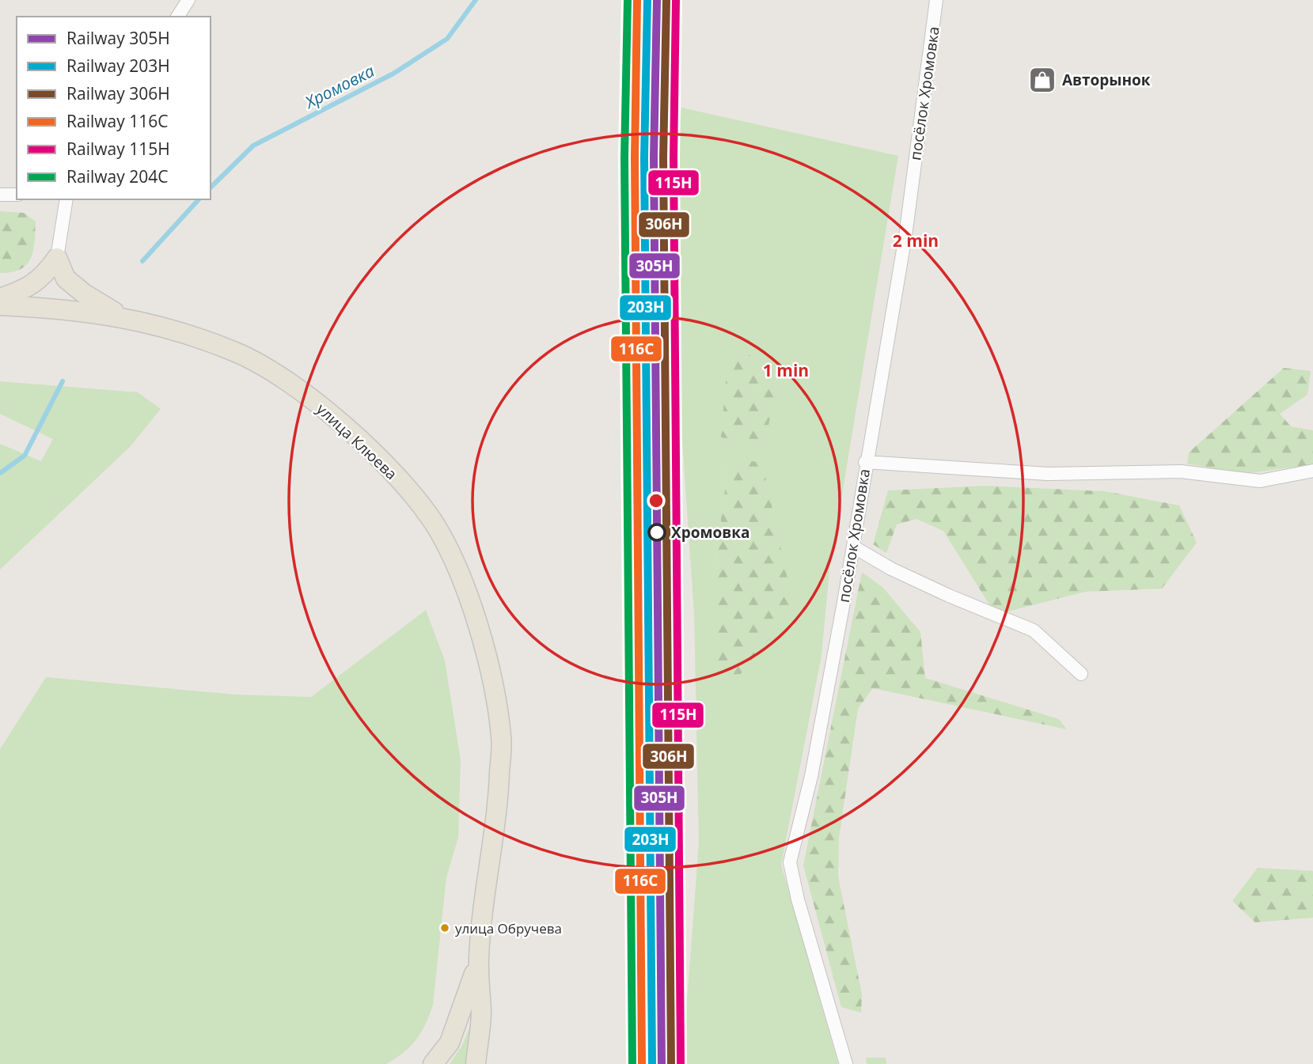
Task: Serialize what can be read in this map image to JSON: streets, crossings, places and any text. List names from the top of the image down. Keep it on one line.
{"streets":{"main road":["улица Клюева"],"street":["посёлок Хромовка"]},"water":["Хромовка"],"places":{"shop":["Авторынок"],"other":["Хромовка","улица Обручева"]},"lines":["rail line 305Н","rail line 203Н","rail line 306Н","rail line 116С","rail line 115Н","rail line 204С"],"legend":["Railway 305Н","Railway 203Н","Railway 306Н","Railway 116С","Railway 115Н","Railway 204С"],"rings":["2 min","1 min"]}
